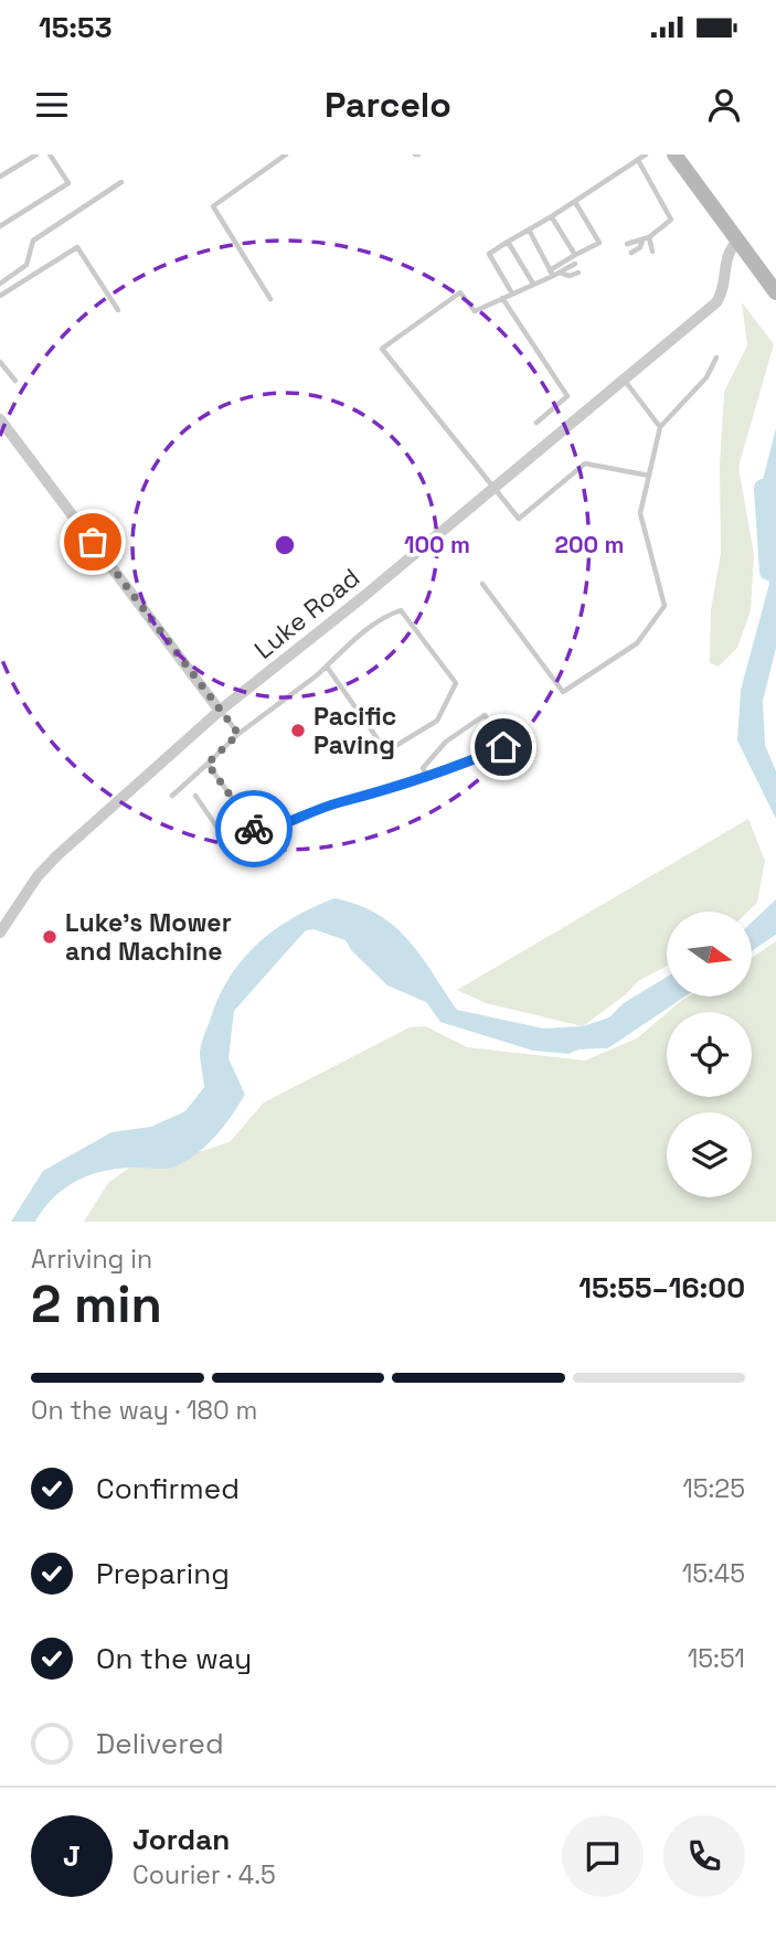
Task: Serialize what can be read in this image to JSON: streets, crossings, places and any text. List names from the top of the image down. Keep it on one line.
{"streets":{"street":["Luke Road"]},"places":["Pacific Paving","Luke's Mower and Machine"],"north":"right","page":{"status":"15:53","header":"Parcelo","heading":["2 min","Arriving in","15:55–16:00"],"panel":["Jordan","Courier · 4.5"],"bar":"On the way · 180 m","list":[["Confirmed","15:25"],["Preparing","15:45"],["On the way","15:51"],"Delivered"],"round":"J"},"rings":["100 m","200 m"]}
